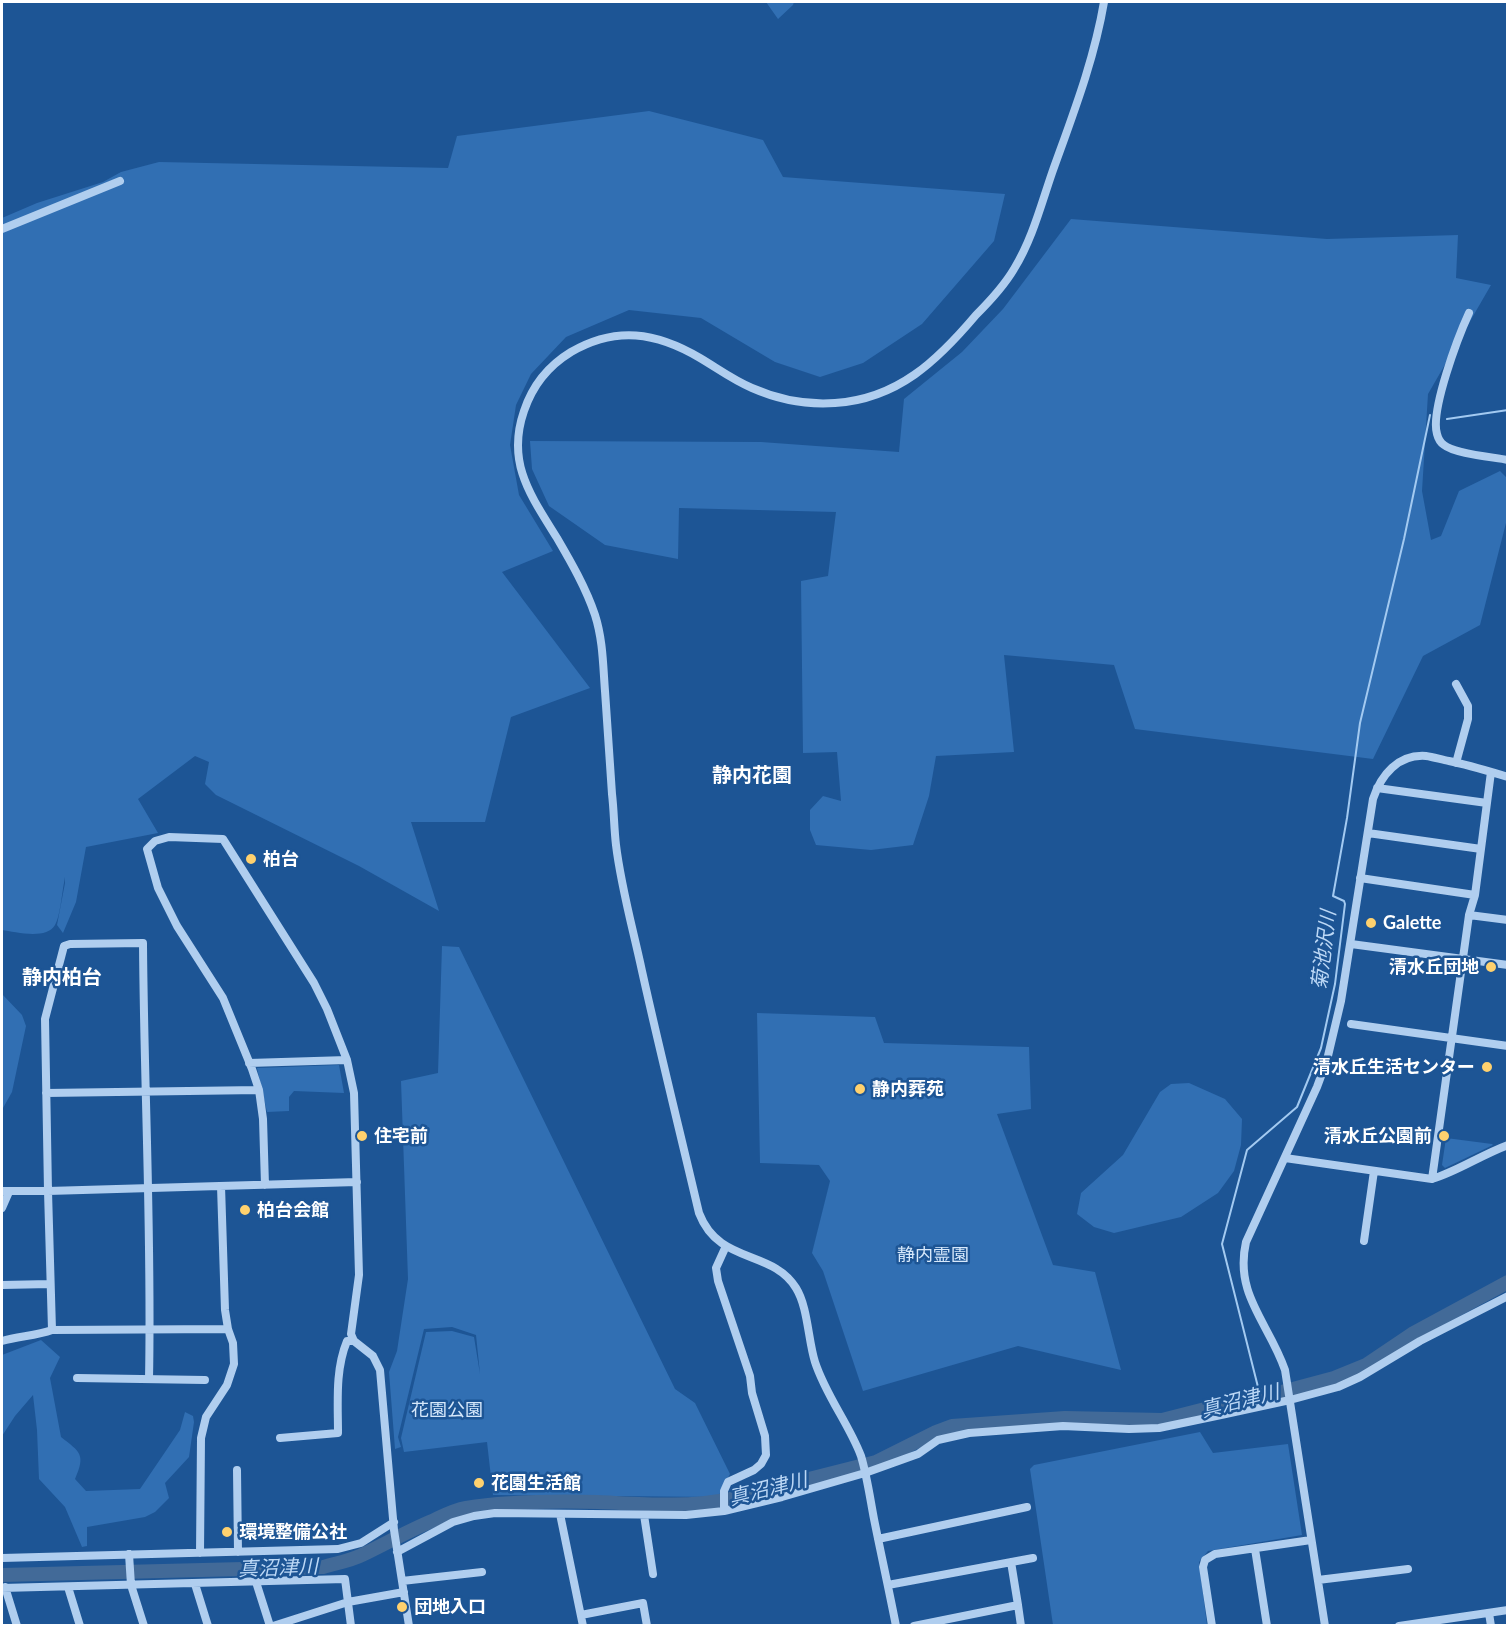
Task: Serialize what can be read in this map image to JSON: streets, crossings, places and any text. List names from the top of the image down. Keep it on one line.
{"districts":["静内花園","静内柏台"],"water":["菊池沢川","真沼津川"],"parks":["静内霊園","花園公園"],"places":["柏台","Galette","清水丘団地","清水丘生活センター","静内葬苑","住宅前","清水丘公園前","柏台会館","花園生活館","環境整備公社","団地入口"]}
